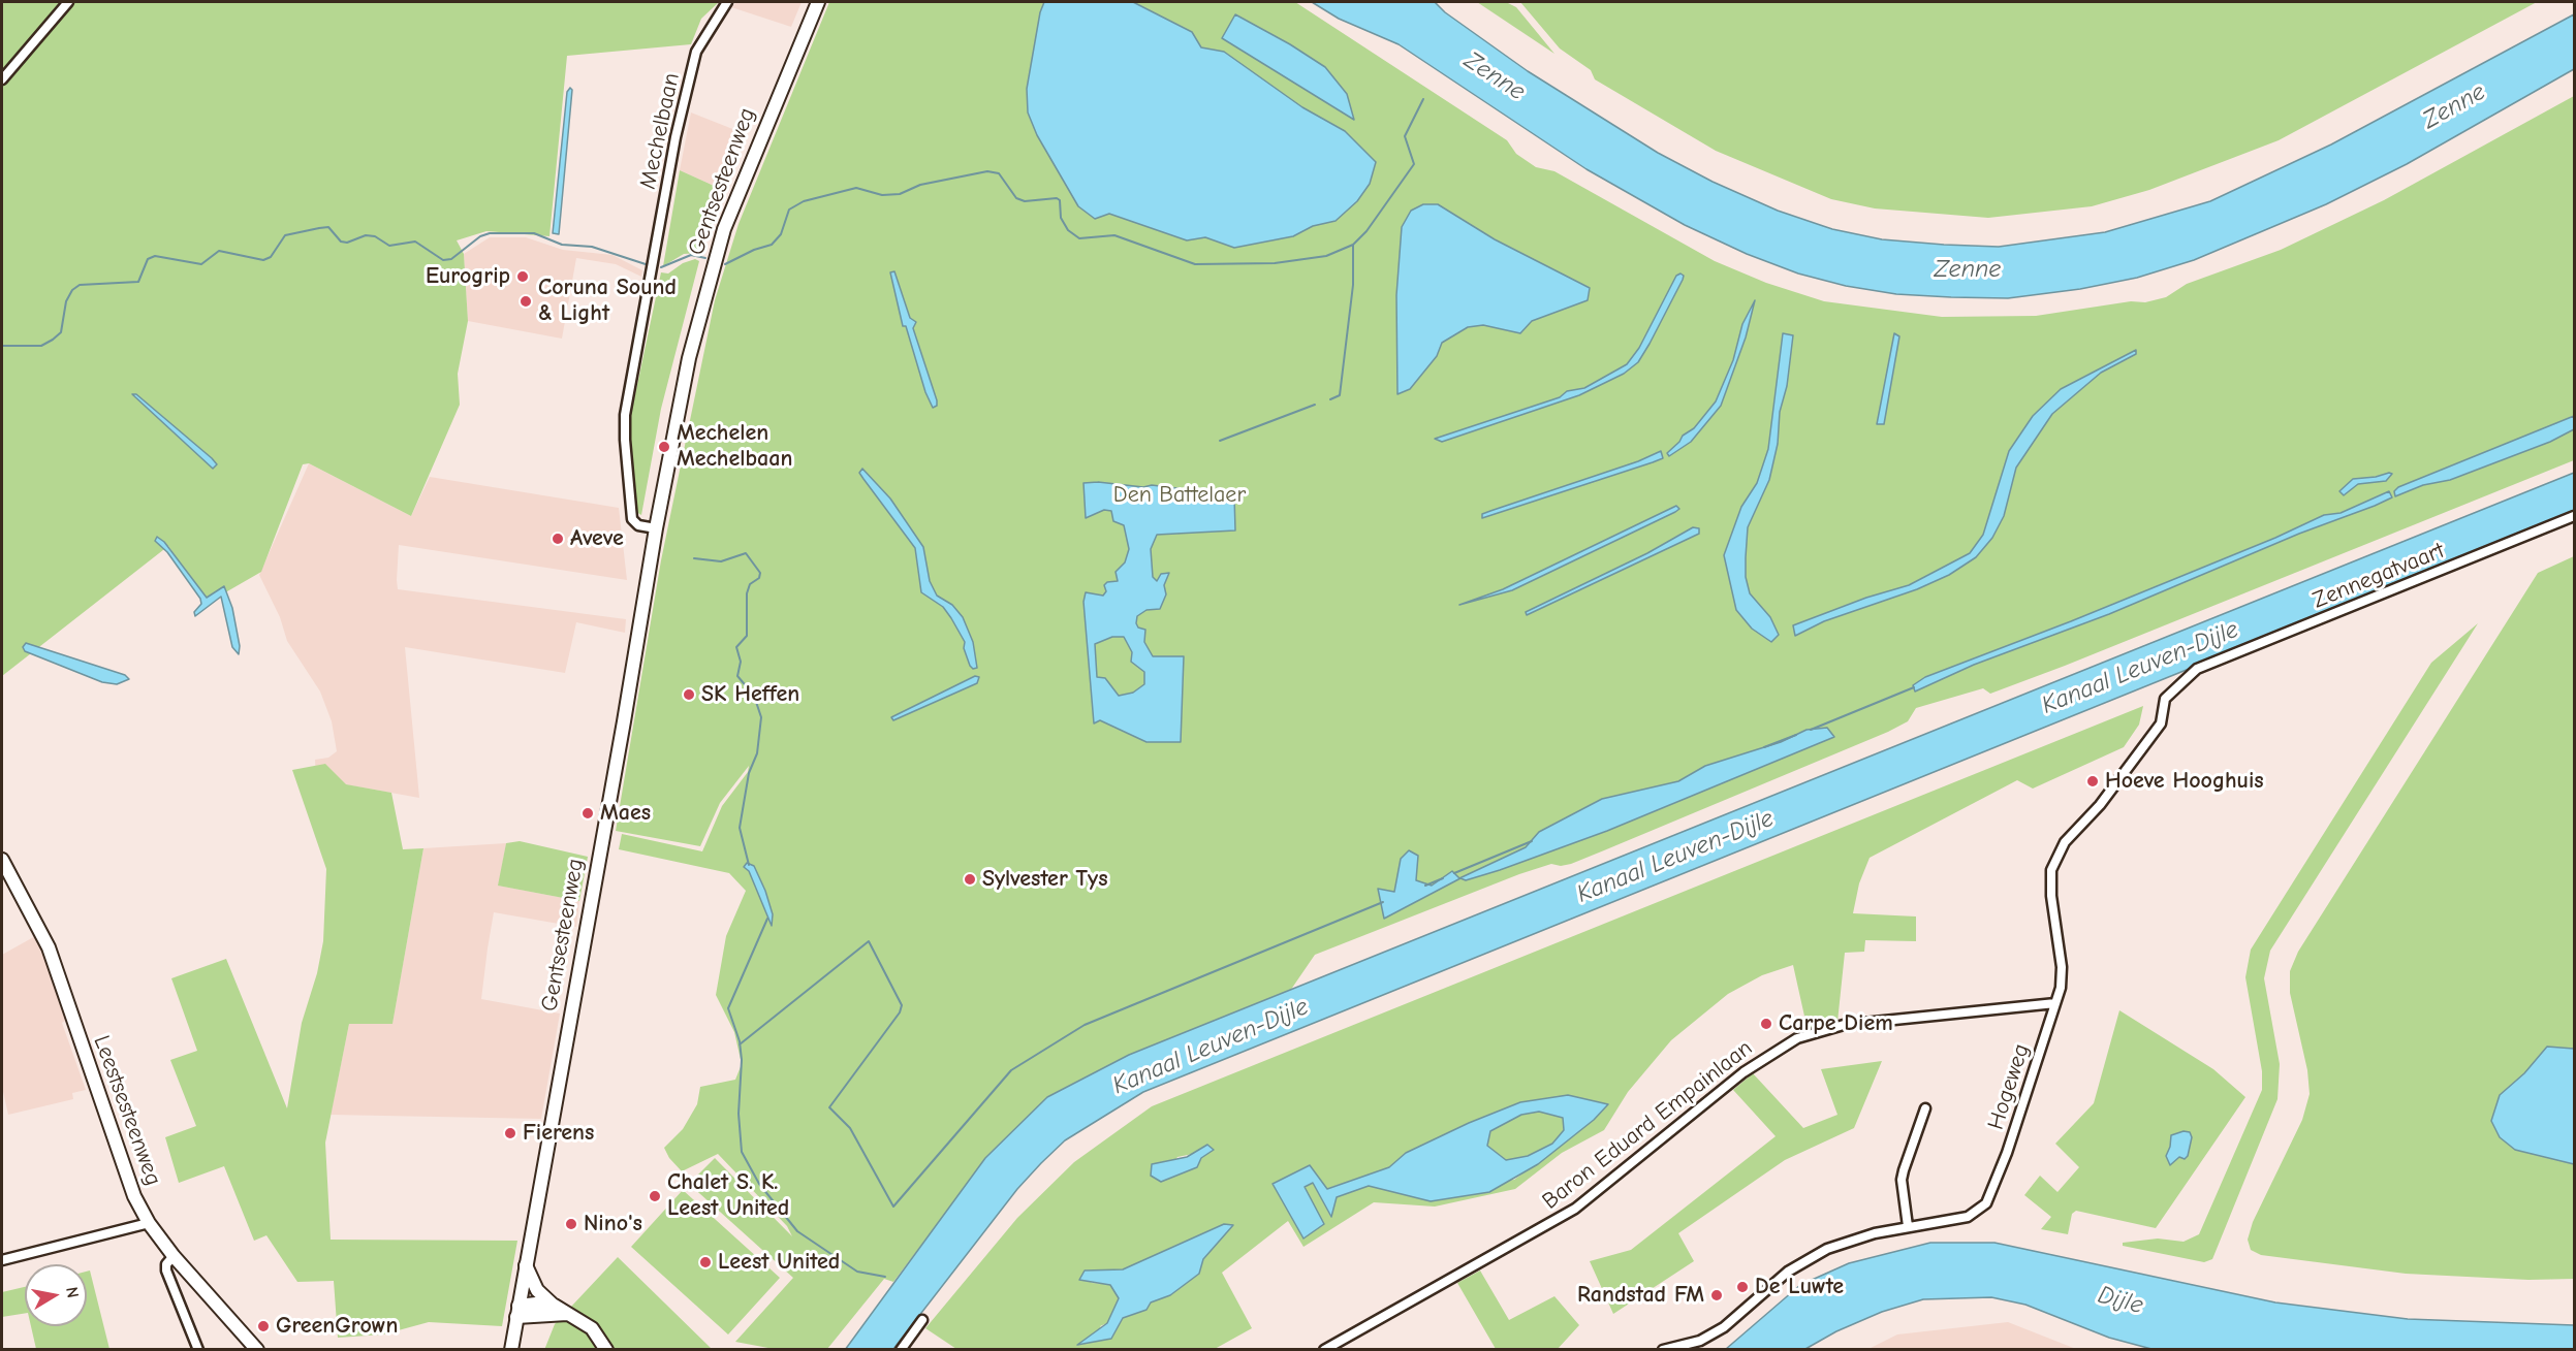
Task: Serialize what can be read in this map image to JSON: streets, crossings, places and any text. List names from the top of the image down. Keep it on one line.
{"streets":{"main road":["Gentsesteenweg","Leestsesteenweg"],"street":["Mechelbaan","Zennegatvaart","Hogeweg","Baron Eduard Empainlaan"]},"crossings":[["Mechelbaan","Gentsesteenweg"],["Zennegatvaart","Hogeweg"],["Hogeweg","Baron Eduard Empainlaan"]],"water":["Zenne","Kanaal Leuven-Dijle","Dijle"],"parks":["Den Battelaer"],"places":["Eurogrip","Coruna Sound & Light","Mechelen Mechelbaan","Aveve","SK Heffen","Hoeve Hooghuis","Maes","Sylvester Tys","Carpe Diem","Fierens","Chalet S. K. Leest United","Nino's","Leest United","De Luwte","Randstad FM","GreenGrown"],"north":"right"}
